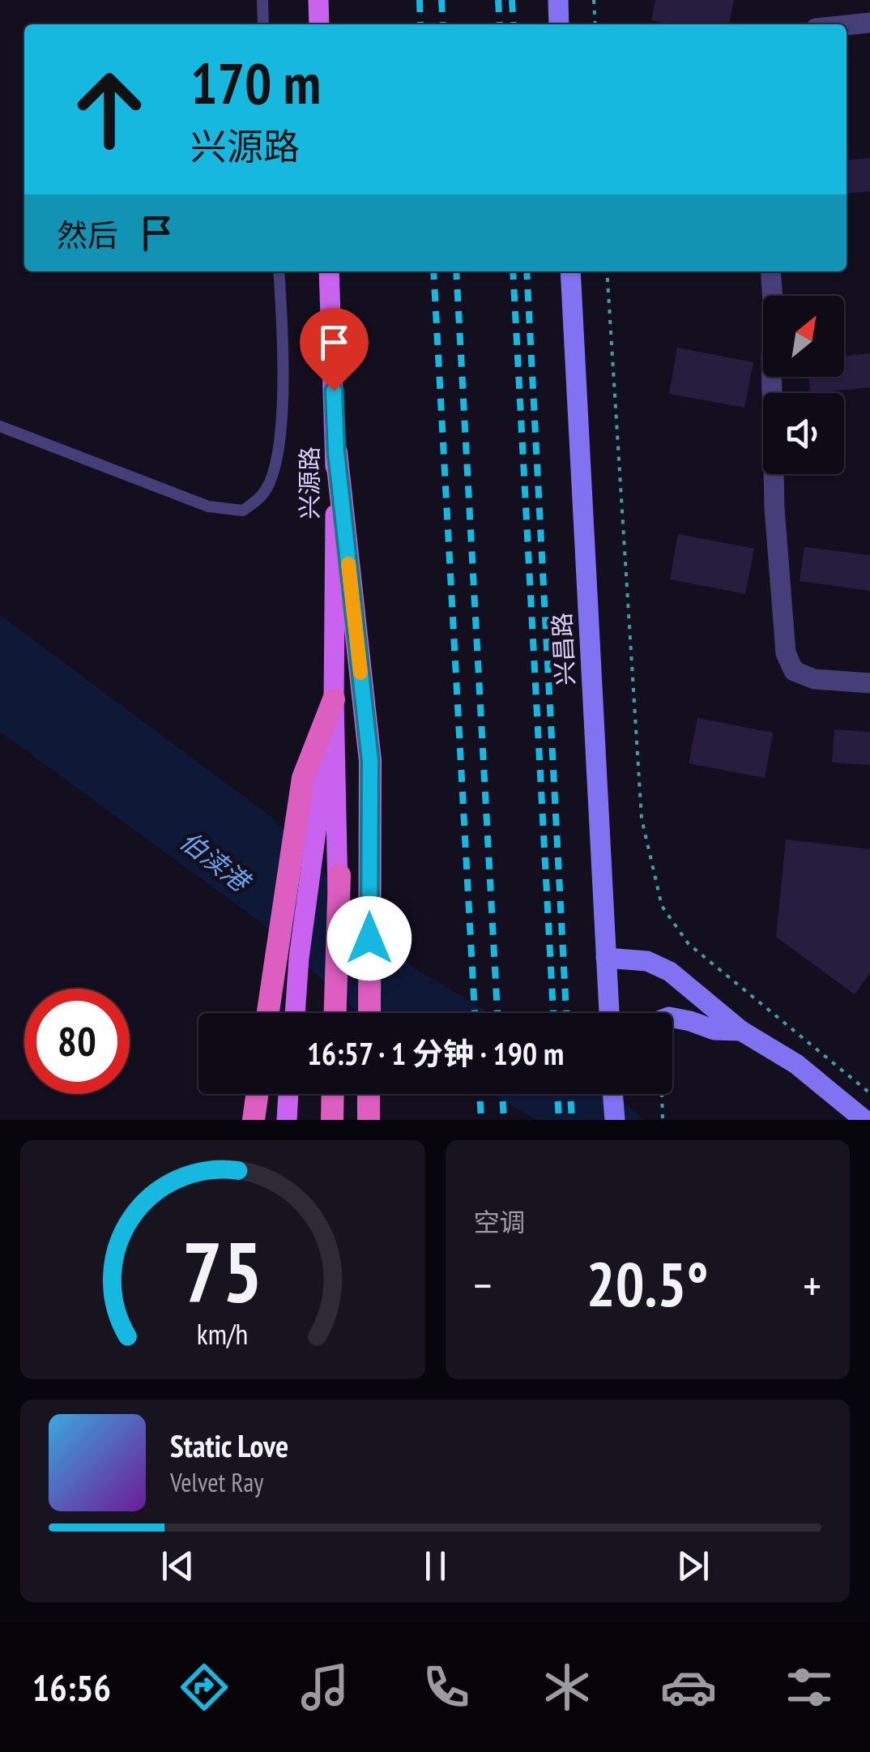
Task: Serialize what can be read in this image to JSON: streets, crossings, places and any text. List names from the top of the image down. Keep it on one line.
{"streets":{"main road":["兴源路","兴昌路"]},"water":["伯渎港"],"north":"top right","page":{"turn":["170 m","兴源路"],"then":"然后","limit":"80","trip":"16:57 · 1 分钟 · 190 m","tile":"空调","heat":["−","20.5°","+"],"song":["Static Love","Velvet Ray"],"tabs":"16:56","gauge":["75","km/h"]}}
